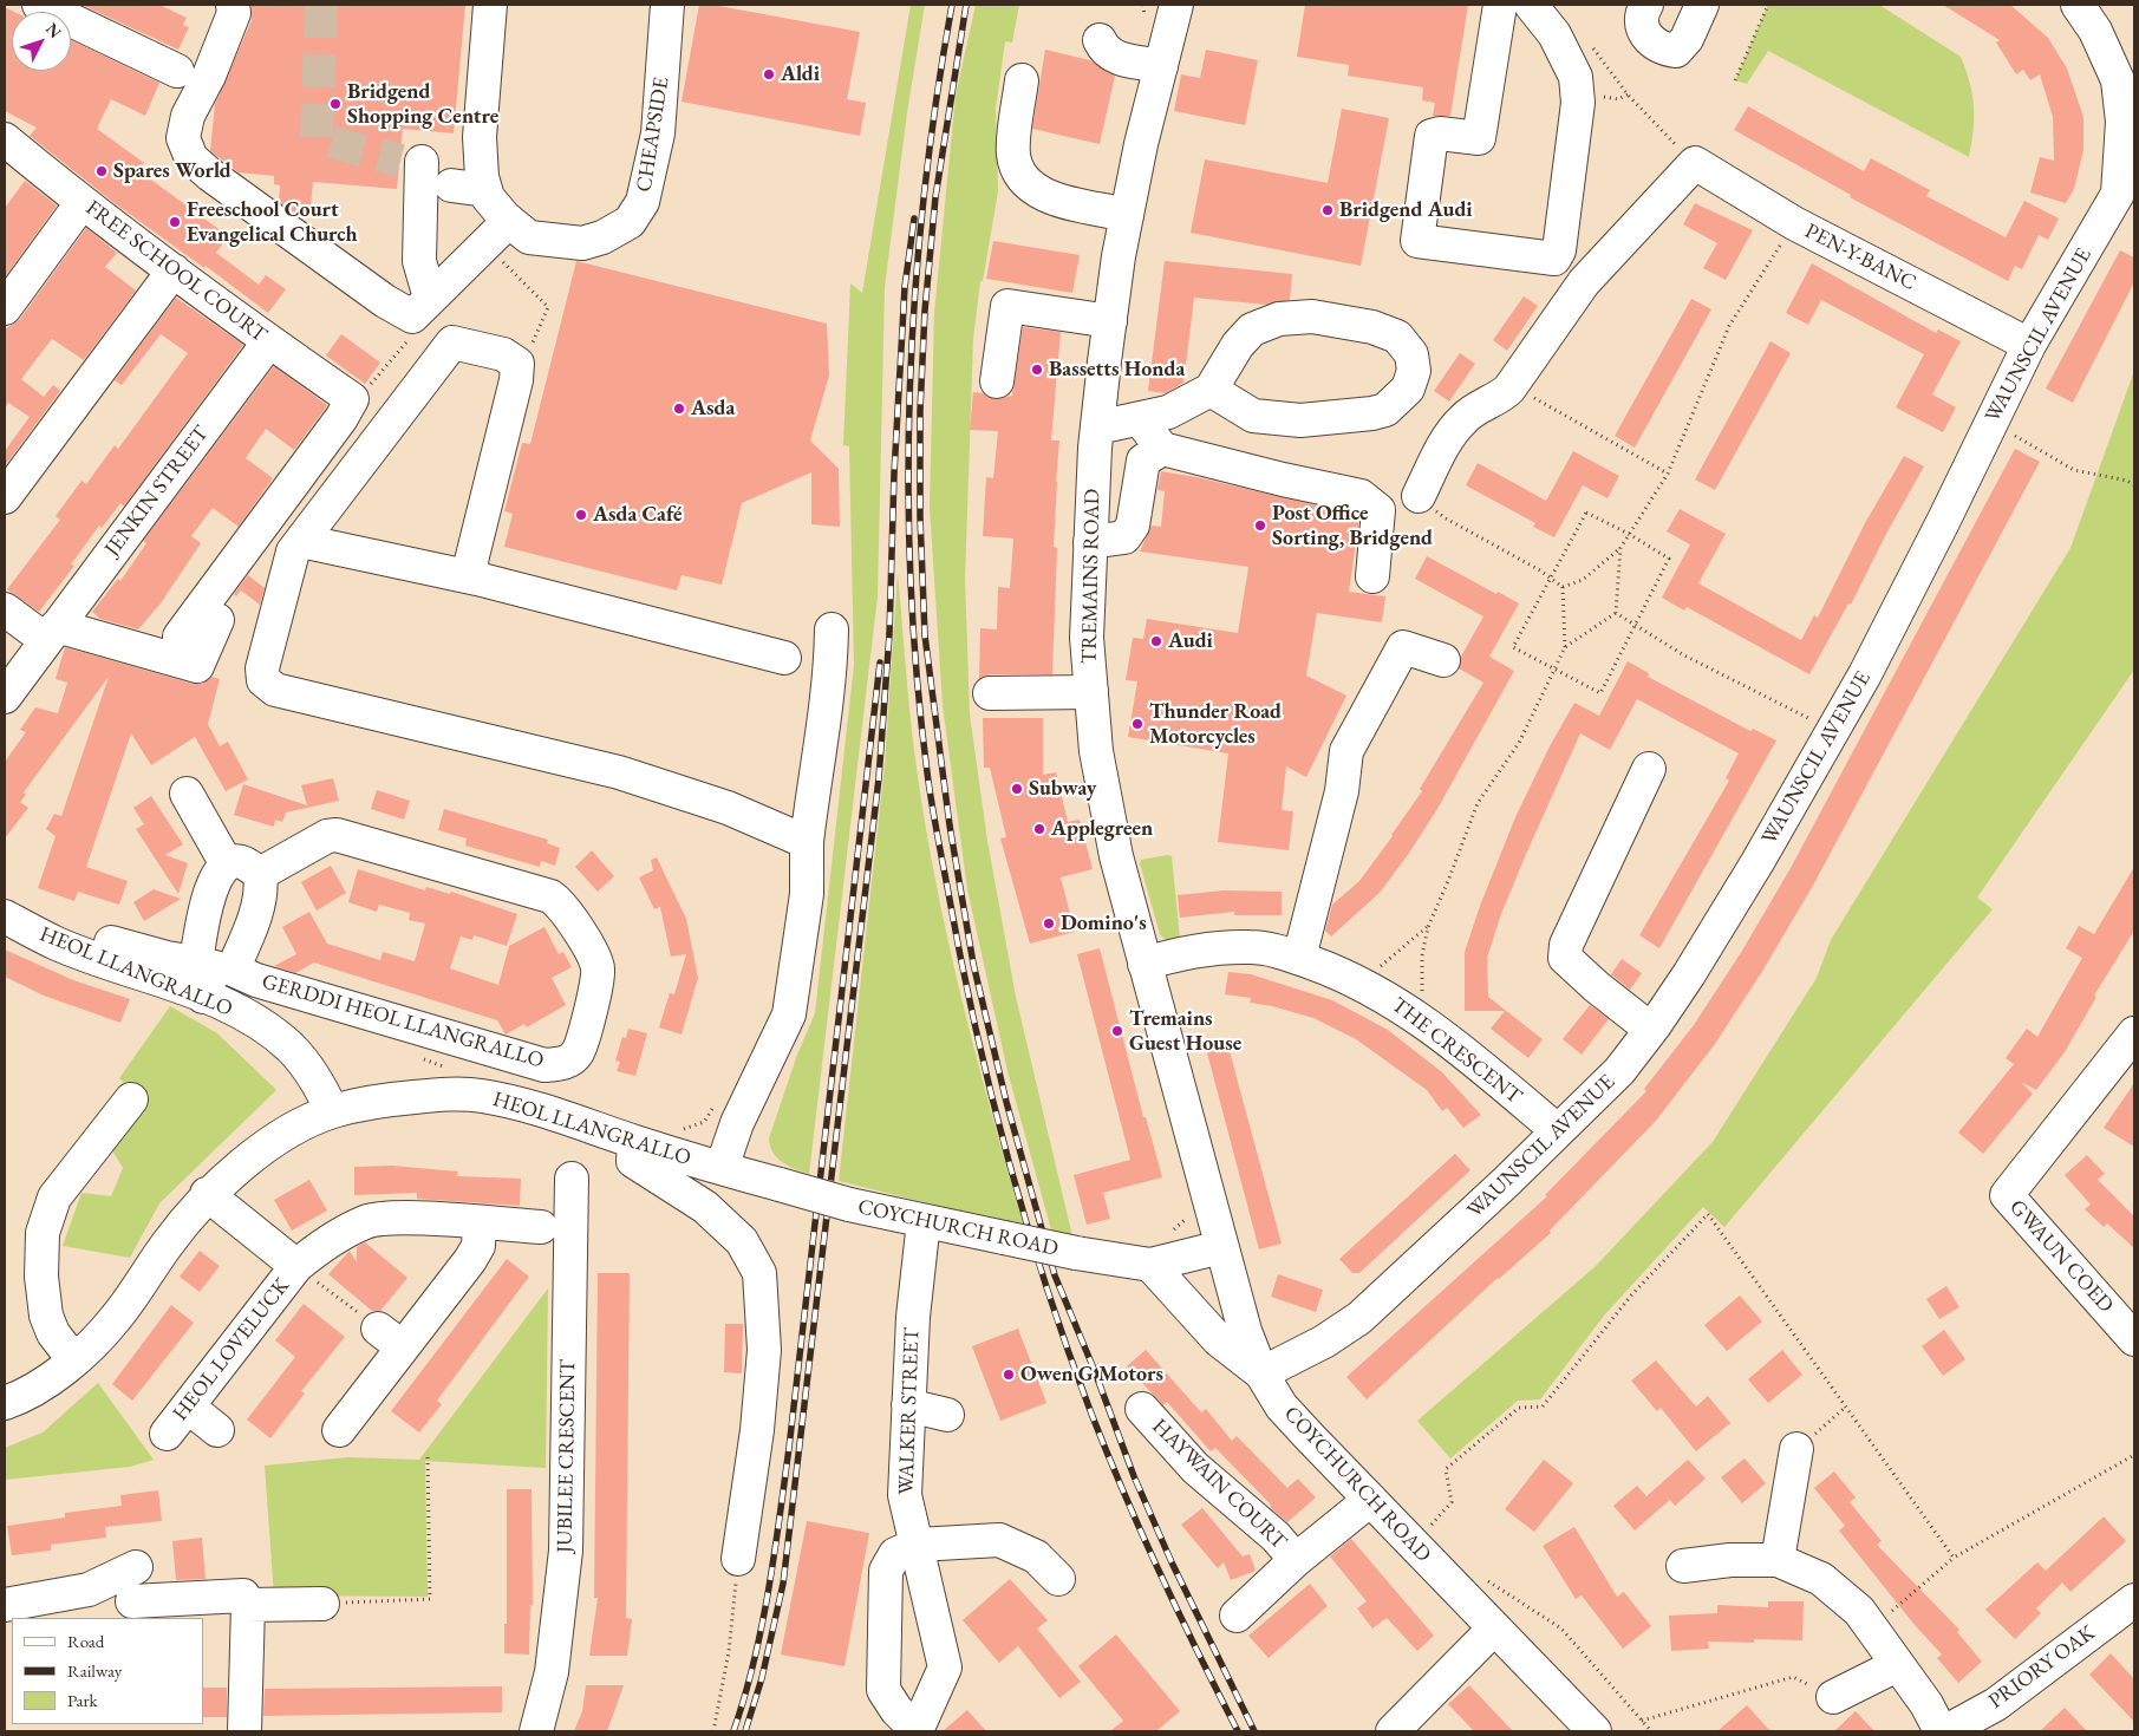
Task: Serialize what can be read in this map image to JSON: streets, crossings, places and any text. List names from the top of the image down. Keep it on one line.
{"streets":{"street":["CHEAPSIDE","PEN-Y-BANC","FREE SCHOOL COURT","WAUNSCIL AVENUE","JENKIN STREET","TREMAINS ROAD","HEOL LLANGRALLO","GERDDI HEOL LLANGRALLO","THE CRESCENT","COYCHURCH ROAD","GWAUN COED","HEOL LOVELUCK","WALKER STREET","JUBILEE CRESCENT","HAYWAIN COURT","PRIORY OAK"]},"crossings":[["PEN-Y-BANC","WAUNSCIL AVENUE"],["FREE SCHOOL COURT","JENKIN STREET"],["WAUNSCIL AVENUE","THE CRESCENT"],["WAUNSCIL AVENUE","COYCHURCH ROAD"],["TREMAINS ROAD","THE CRESCENT"],["TREMAINS ROAD","COYCHURCH ROAD"],["HEOL LLANGRALLO","GERDDI HEOL LLANGRALLO"],["HEOL LLANGRALLO","COYCHURCH ROAD"],["HEOL LLANGRALLO","HEOL LOVELUCK"],["COYCHURCH ROAD","WALKER STREET"],["COYCHURCH ROAD","HAYWAIN COURT"]],"places":["Aldi","Bridgend Shopping Centre","Spares World","Bridgend Audi","Freeschool Court Evangelical Church","Bassetts Honda","Asda","Asda Café","Post Office Sorting, Bridgend","Audi","Thunder Road Motorcycles","Subway","Applegreen","Domino's","Tremains Guest House","Owen G Motors"],"legend":["Road","Railway","Park"],"north":"top right"}
